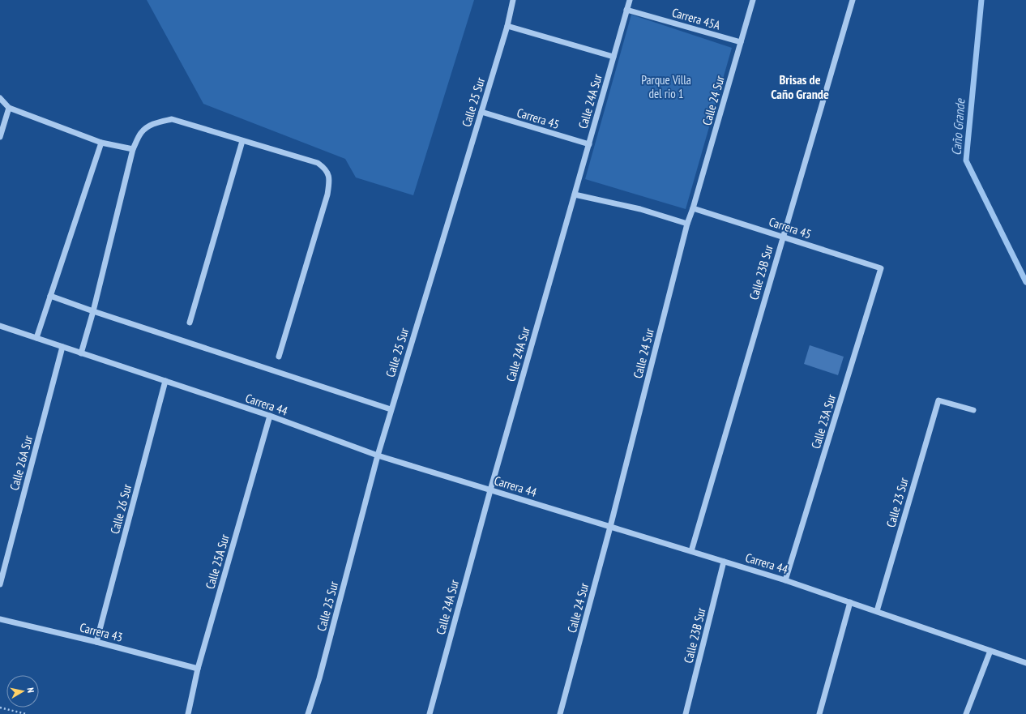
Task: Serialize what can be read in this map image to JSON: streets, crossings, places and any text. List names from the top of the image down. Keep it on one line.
{"streets":{"street":["Carrera 45A","Calle 24 Sur","Calle 24A Sur","Calle 25 Sur","Carrera 45","Calle 23B Sur","Carrera 44","Calle 23A Sur","Calle 26A Sur","Calle 23 Sur","Calle 26 Sur","Calle 25A Sur","Carrera 43"]},"crossings":[["Carrera 45A","Calle 24 Sur"],["Carrera 45A","Calle 24A Sur"],["Calle 24 Sur","Carrera 45"],["Calle 24 Sur","Carrera 44"],["Calle 24A Sur","Carrera 45"],["Calle 24A Sur","Carrera 44"],["Calle 25 Sur","Carrera 45"],["Calle 25 Sur","Carrera 44"],["Carrera 45","Calle 23B Sur"],["Carrera 45","Calle 23A Sur"],["Calle 23B Sur","Carrera 44"],["Carrera 44","Calle 23A Sur"],["Carrera 44","Calle 26A Sur"],["Carrera 44","Calle 23 Sur"],["Carrera 44","Calle 26 Sur"],["Carrera 44","Calle 25A Sur"],["Calle 26 Sur","Carrera 43"],["Calle 25A Sur","Carrera 43"]],"districts":["Brisas de Caño Grande"],"water":["Caño Grande"],"parks":["Parque Villa del rio 1"],"north":"right"}
